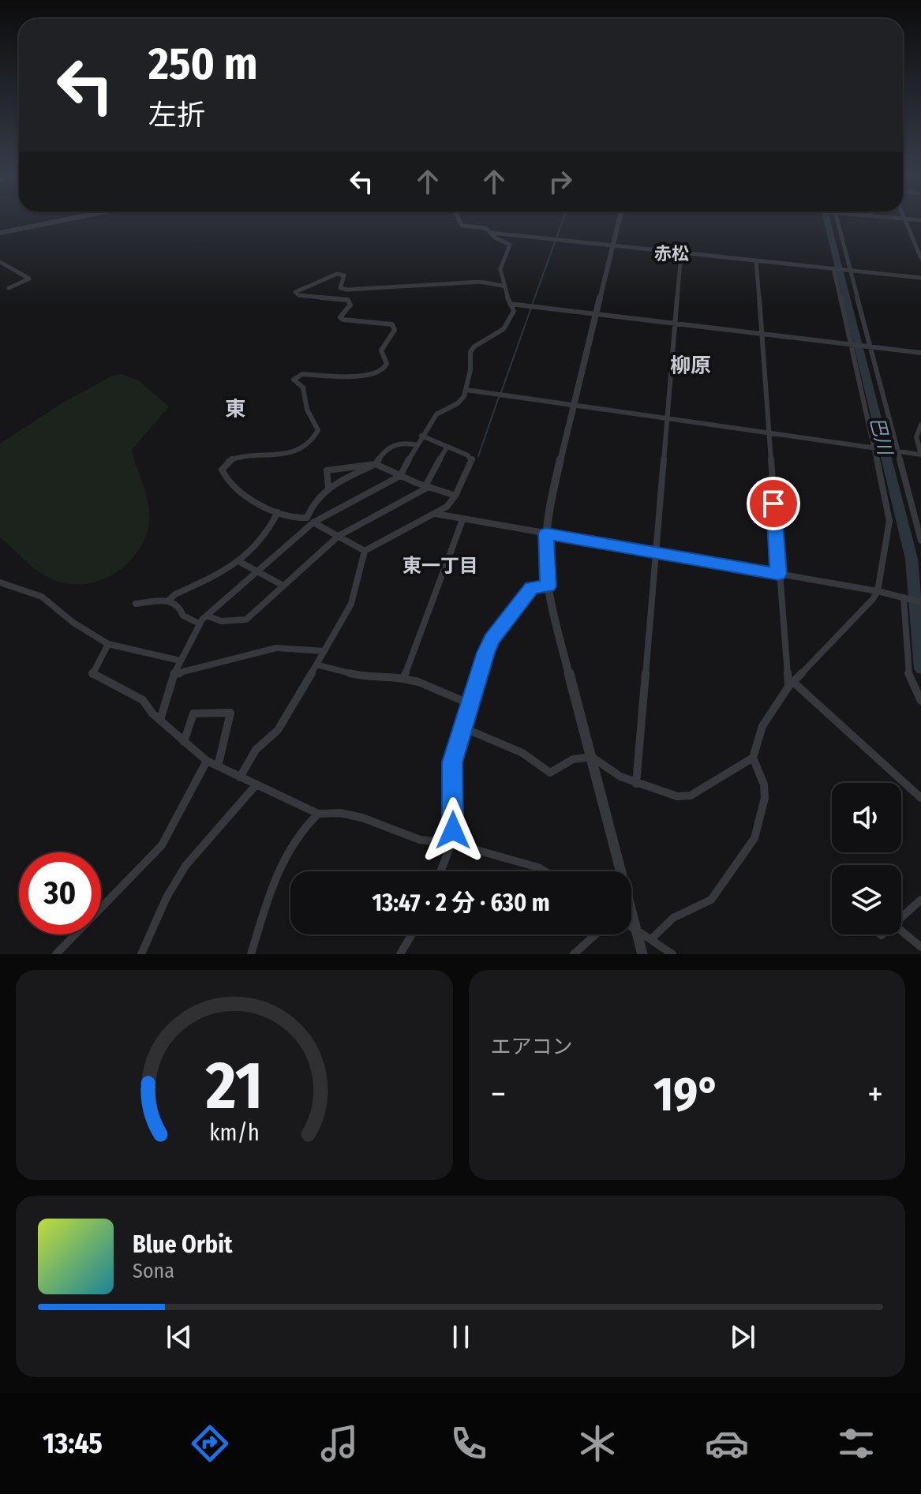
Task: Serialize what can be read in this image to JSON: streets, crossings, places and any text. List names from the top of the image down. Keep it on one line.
{"districts":["赤松","柳原","東","東一丁目"],"water":["巴川"],"page":{"turn":["250 m","左折"],"limit":"30","trip":"13:47 · 2 分 · 630 m","tile":"エアコン","heat":["−","19°","+"],"song":["Blue Orbit","Sona"],"tabs":"13:45","gauge":["21","km/h"]}}
